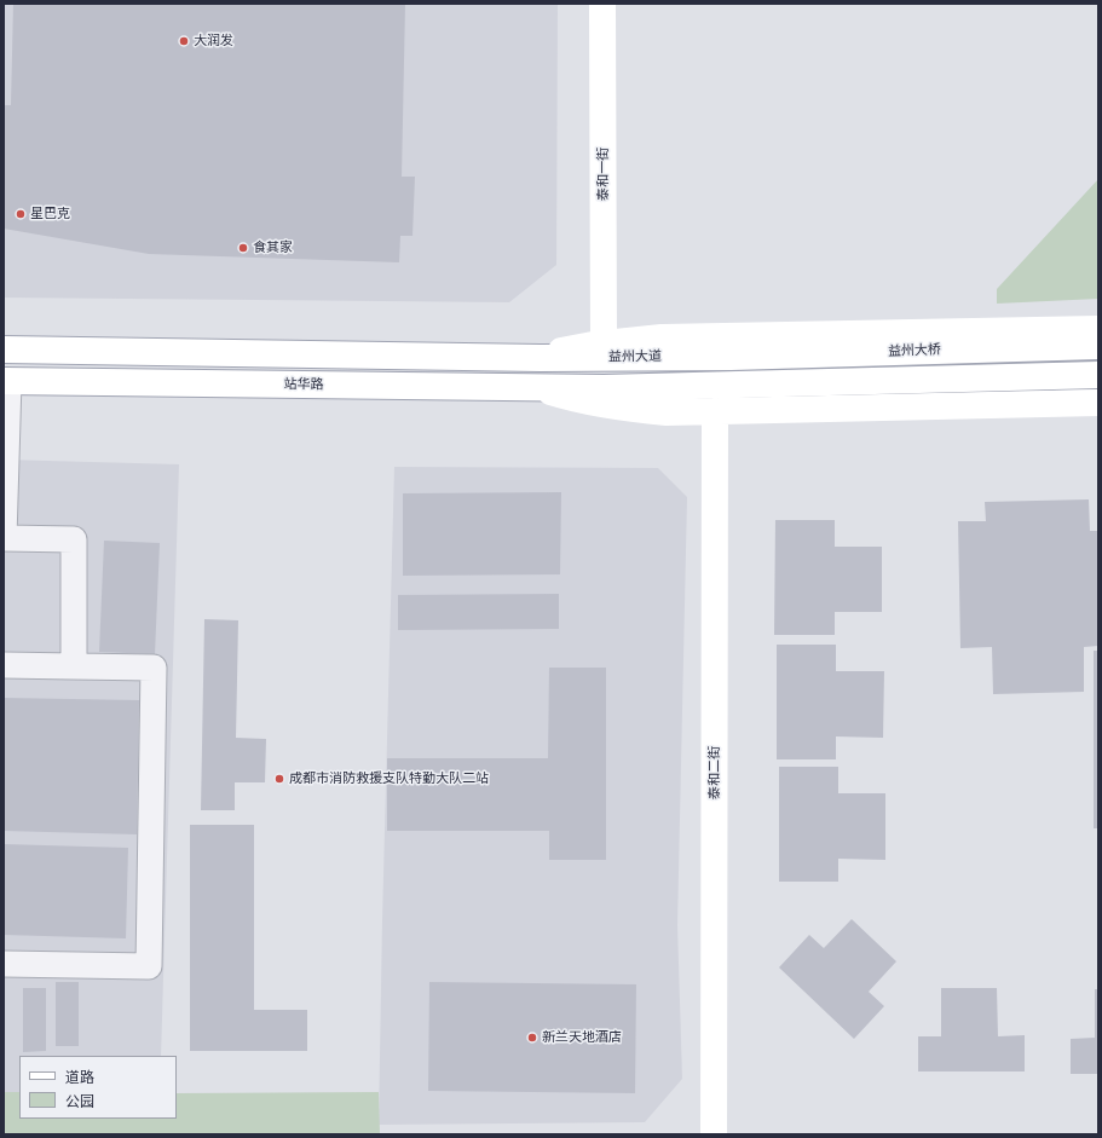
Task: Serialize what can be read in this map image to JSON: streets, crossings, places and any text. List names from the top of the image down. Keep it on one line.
{"streets":{"main road":["泰和一街","益州大桥","益州大道","站华路","泰和二街"]},"crossings":[["益州大桥","益州大道"]],"places":["大润发","星巴克","食其家","成都市消防救援支队特勤大队二站","新兰天地酒店"],"legend":["道路","公园"]}
